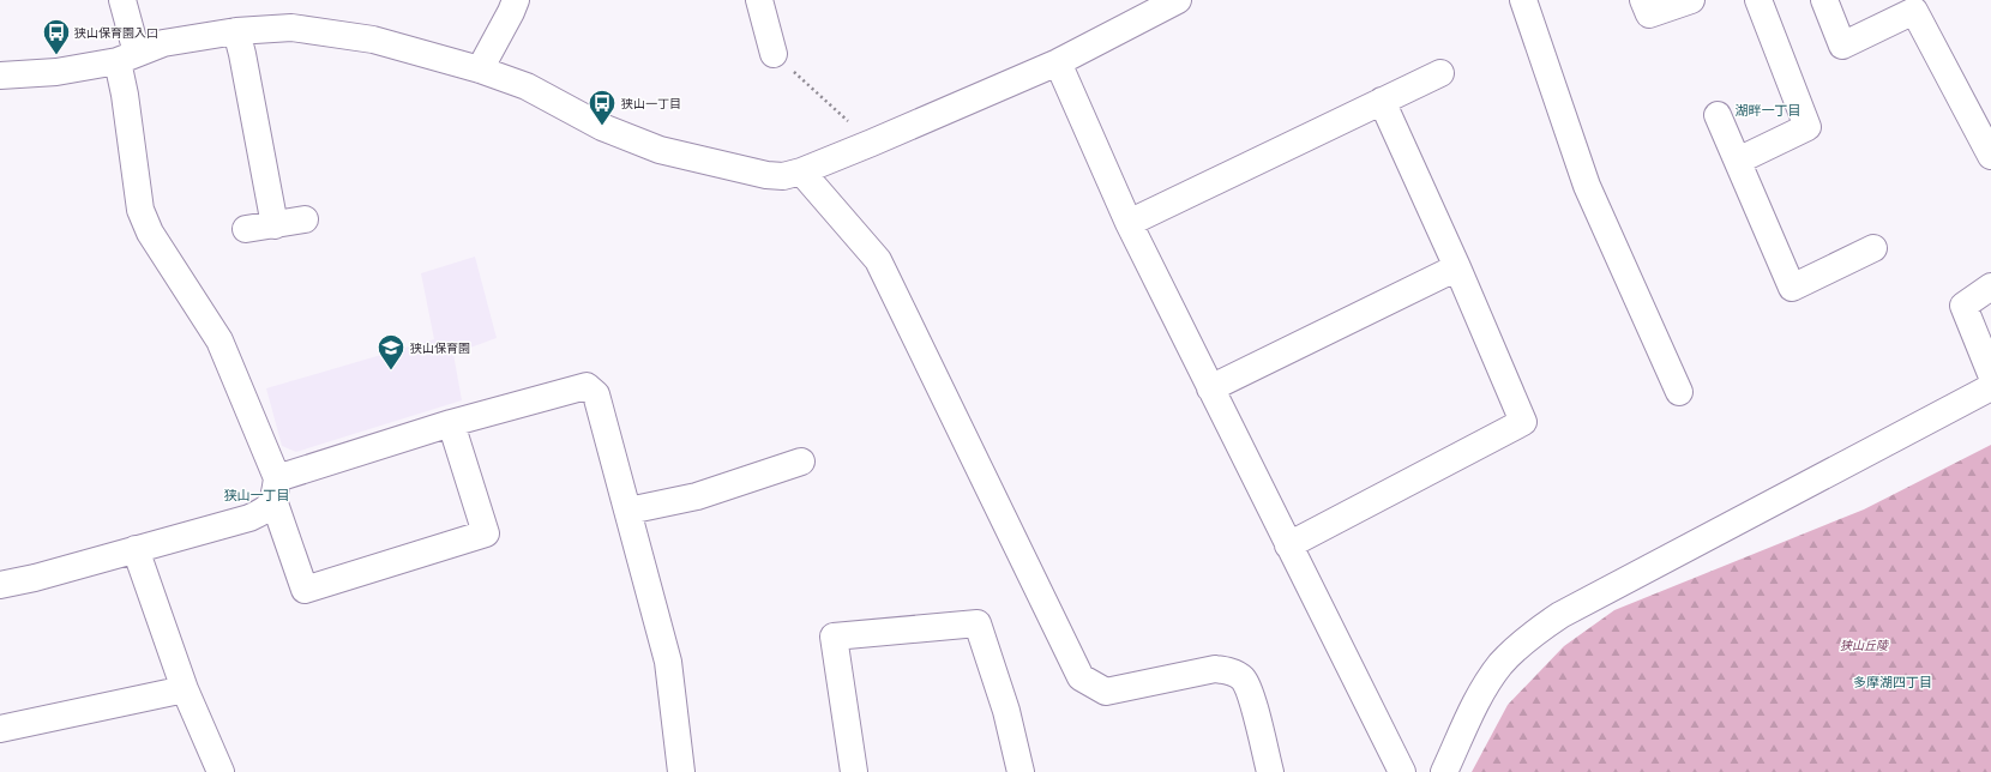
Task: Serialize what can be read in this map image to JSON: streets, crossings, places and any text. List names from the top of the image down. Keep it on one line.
{"districts":["湖畔一丁目","狭山一丁目","多摩湖四丁目"],"parks":["狭山丘陵"],"places":{"bus stop":["狭山保育園入口","狭山一丁目"],"school or university":["狭山保育園"]}}
